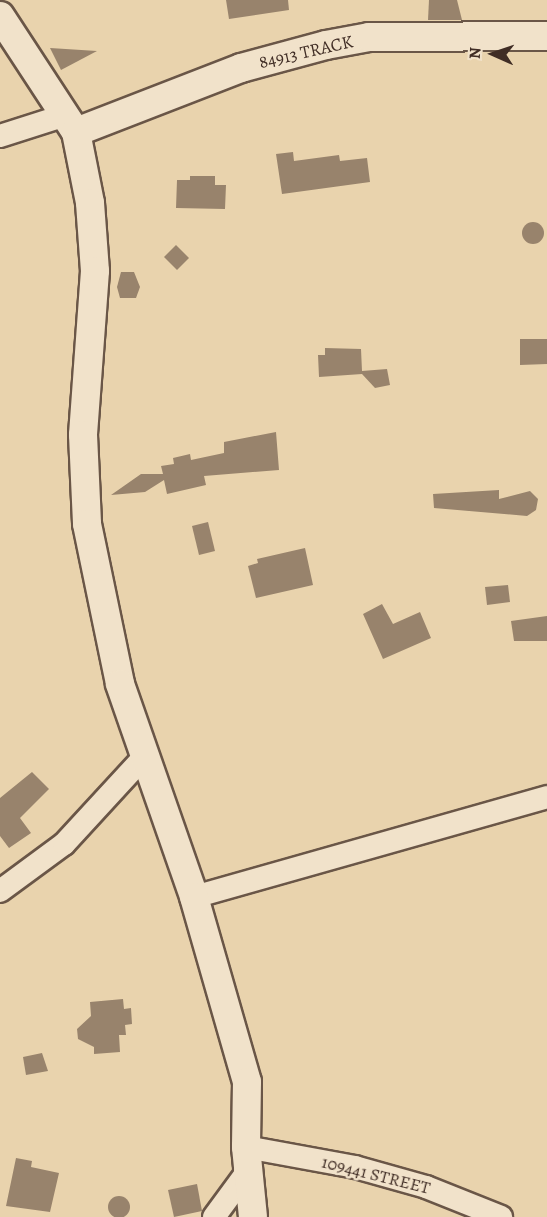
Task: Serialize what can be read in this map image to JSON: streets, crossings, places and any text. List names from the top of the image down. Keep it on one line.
{"streets":{"street":["84913 TRACK","109441 STREET"]},"north":"left"}
